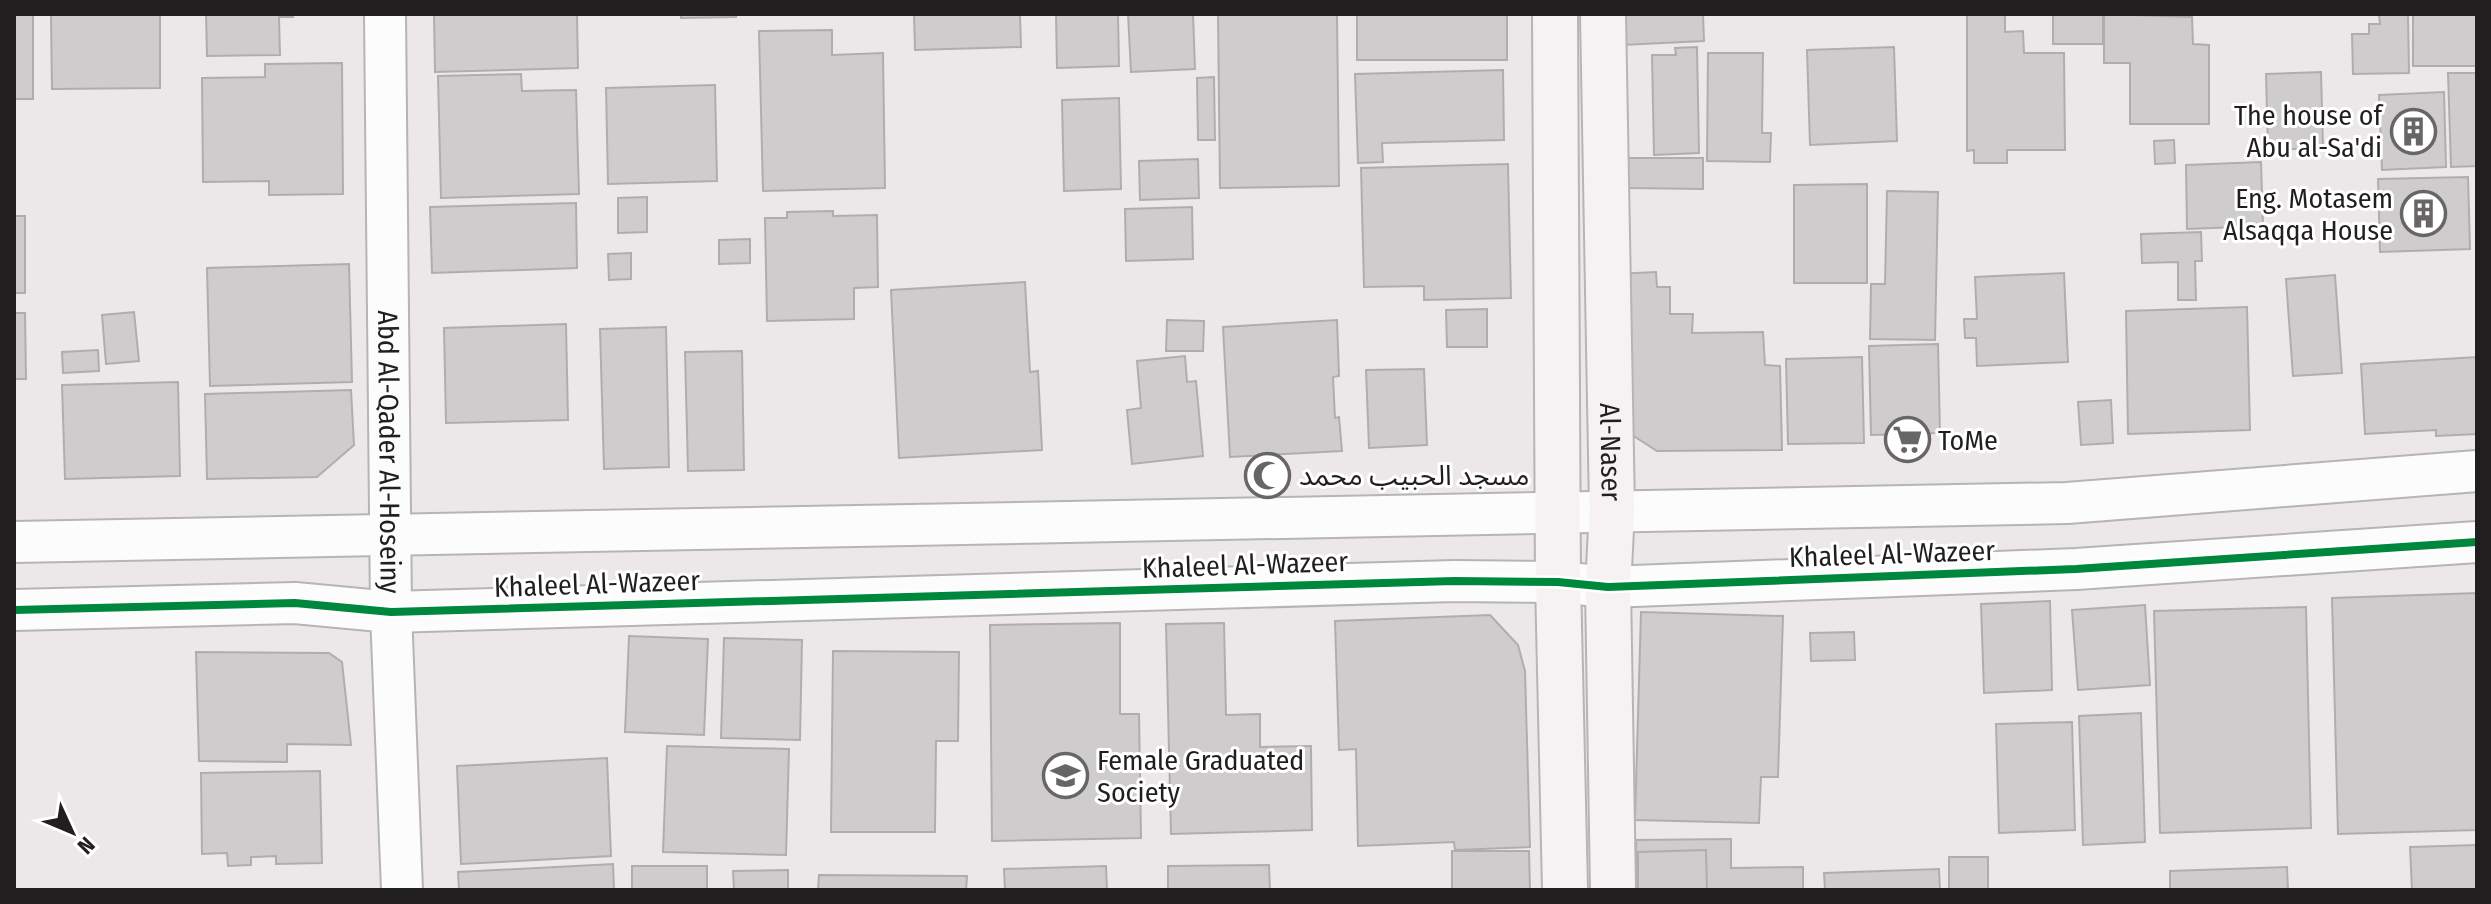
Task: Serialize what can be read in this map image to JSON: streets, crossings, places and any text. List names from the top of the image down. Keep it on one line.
{"streets":{"main road":["Al-Naser"],"street":["Abd Al-Qader Al-Hoseiny","Khaleel Al-Wazeer"]},"crossings":[["Abd Al-Qader Al-Hoseiny","Khaleel Al-Wazeer"],["Al-Naser","Khaleel Al-Wazeer"]],"places":{"building":["The house of Abu al-Sa'di","Eng. Motasem Alsaqqa House"],"supermarket":["ToMe"],"mosque":["مسجد الحبيب محمد"],"school or university":["Female Graduated Society"]},"north":"bottom right"}
